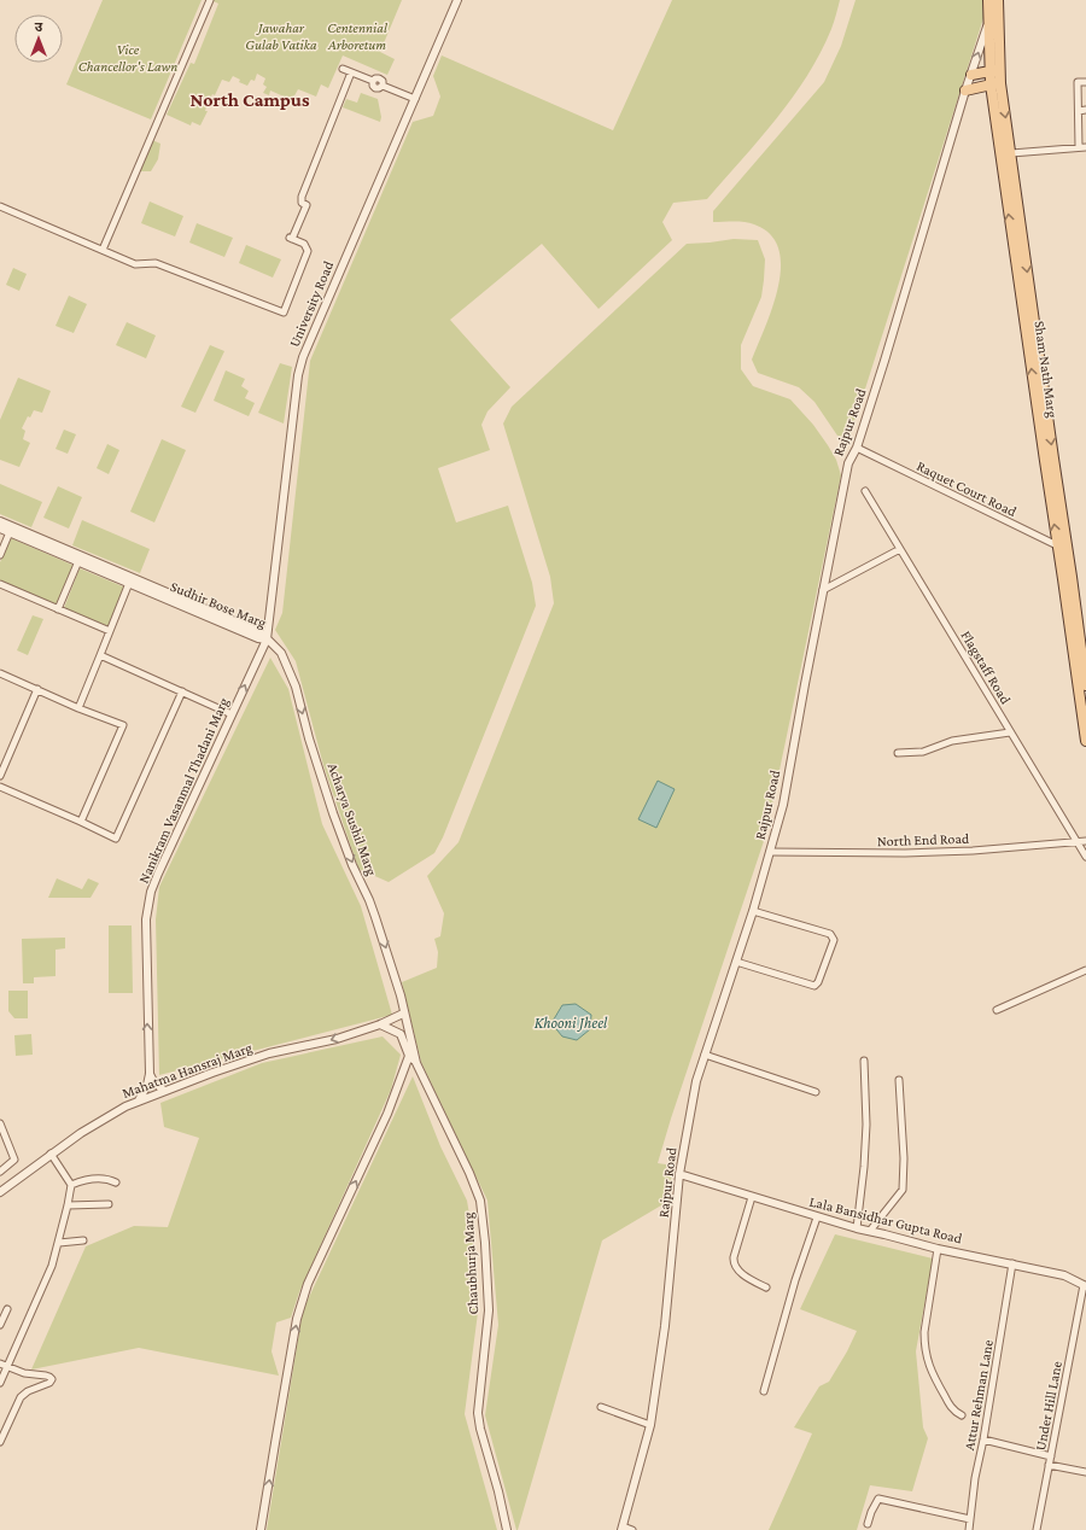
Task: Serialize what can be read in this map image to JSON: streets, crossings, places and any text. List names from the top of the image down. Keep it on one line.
{"streets":{"main road":["Sham Nath Marg"],"street":["University Road","Rajpur Road","Raquet Court Road","Sudhir Bose Marg","Flagstaff Road","Nanikram Vasanmal Thadani Marg","Acharya Sushil Marg","North End Road","Mahatma Hansraj Marg","Lala Bansidhar Gupta Road","Chaubhurja Marg","Attur Rehman Lane","Under Hill Lane"]},"crossings":[["University Road","Sudhir Bose Marg"],["University Road","Nanikram Vasanmal Thadani Marg"],["University Road","Acharya Sushil Marg"],["Sham Nath Marg","Rajpur Road"],["Sham Nath Marg","Raquet Court Road"],["Rajpur Road","Raquet Court Road"],["Rajpur Road","North End Road"],["Rajpur Road","Lala Bansidhar Gupta Road"],["Sudhir Bose Marg","Nanikram Vasanmal Thadani Marg"],["Sudhir Bose Marg","Acharya Sushil Marg"],["Flagstaff Road","North End Road"],["Nanikram Vasanmal Thadani Marg","Acharya Sushil Marg"],["Acharya Sushil Marg","Mahatma Hansraj Marg"],["Acharya Sushil Marg","Chaubhurja Marg"],["Lala Bansidhar Gupta Road","Attur Rehman Lane"],["Lala Bansidhar Gupta Road","Under Hill Lane"]],"one_way":["Nanikram Vasanmal Thadani Marg","Acharya Sushil Marg","Mahatma Hansraj Marg"],"districts":["North Campus"],"water":["Khooni Jheel"],"parks":["Jawahar Gulab Vatika","Centennial Arboretum","Vice Chancellor's Lawn"],"north":"top"}
